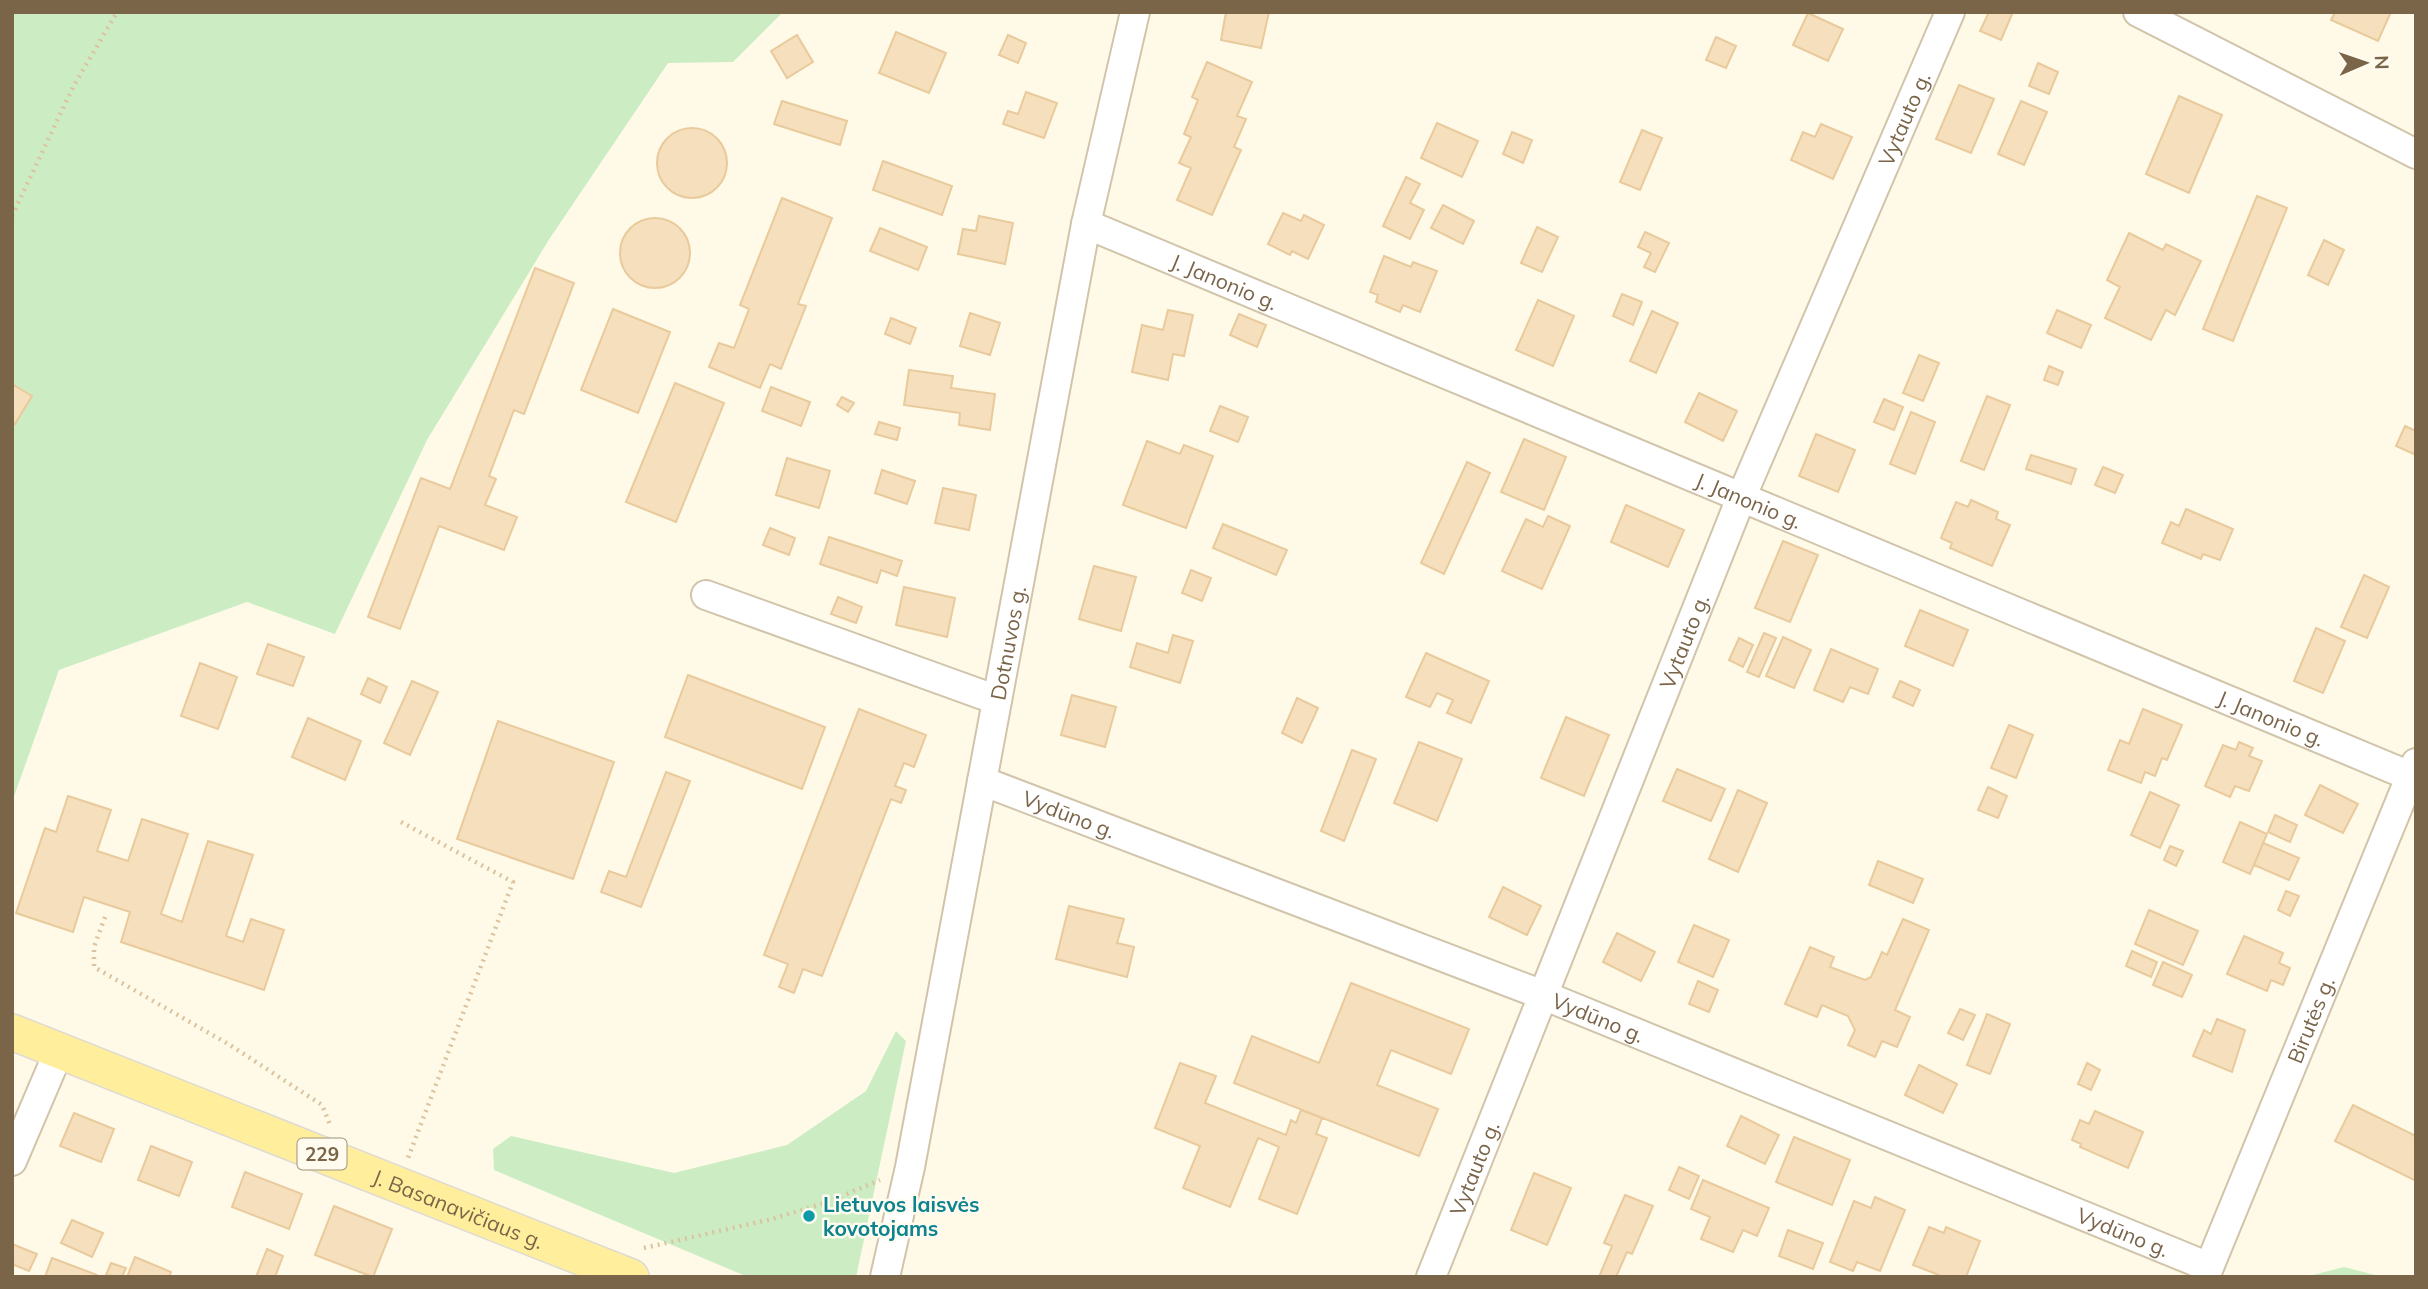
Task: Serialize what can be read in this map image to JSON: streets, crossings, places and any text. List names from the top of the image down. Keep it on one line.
{"streets":{"main road":["229","J. Basanavičiaus g."],"street":["Vytauto g.","J. Janonio g.","Dotnuvos g.","Vydūno g.","Birutės g."]},"crossings":[["Vytauto g.","J. Janonio g."],["Vytauto g.","Vydūno g."],["J. Janonio g.","Dotnuvos g."],["J. Janonio g.","Birutės g."],["Dotnuvos g.","Vydūno g."],["Vydūno g.","Birutės g."]],"places":["Lietuvos laisvės kovotojams"],"north":"right"}
